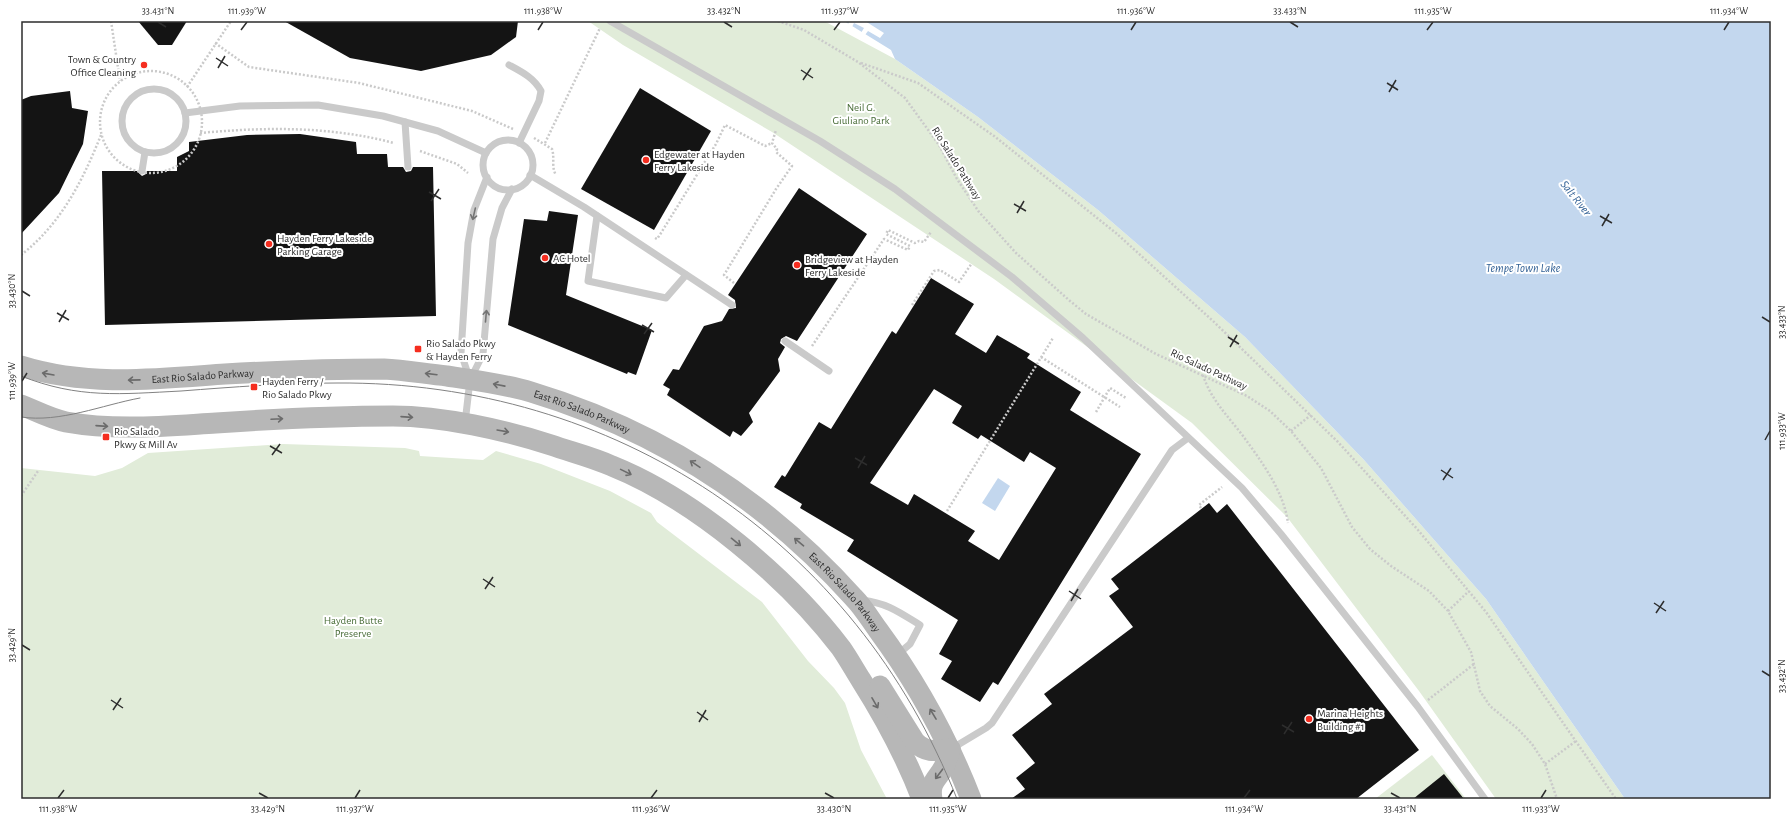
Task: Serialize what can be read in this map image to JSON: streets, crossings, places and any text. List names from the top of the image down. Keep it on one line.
{"streets":{"main road":["East Rio Salado Parkway"],"path":["Rio Salado Pathway"]},"water":["Salt River","Tempe Town Lake"],"parks":["Neil G. Giuliano Park","Hayden Butte Preserve"],"places":{"other":["Town & Country Office Cleaning","Edgewater at Hayden Ferry Lakeside","Hayden Ferry Lakeside Parking Garage","AC Hotel","Bridgeview at Hayden Ferry Lakeside","Marina Heights Building #1"],"transit":["Rio Salado Pkwy & Hayden Ferry","Hayden Ferry / Rio Salado Pkwy","Rio Salado Pkwy & Mill Av"]},"coordinates":["33.431°N","111.939°W","111.938°W","33.432°N","111.937°W","111.936°W","33.433°N","111.935°W","111.934°W","33.430°N","111.933°W","33.429°N"]}
